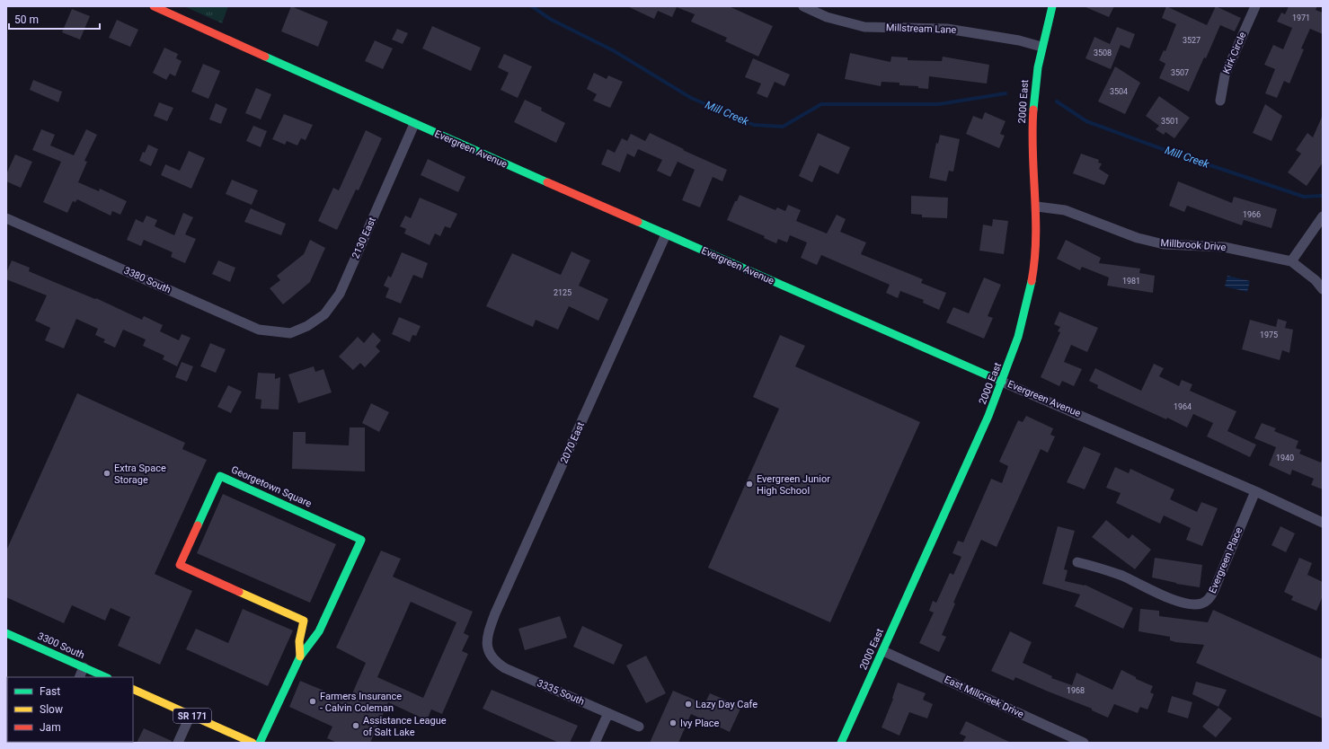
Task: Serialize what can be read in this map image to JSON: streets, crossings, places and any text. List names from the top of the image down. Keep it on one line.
{"streets":{"street":["Millstream Lane","Kirk Circle","2000 East","Evergreen Avenue","2130 East","Millbrook Drive","3380 South","2070 East","Georgetown Square","Evergreen Place","3300 South","3335 South","East Millcreek Drive","SR 171"]},"crossings":[["Millstream Lane","2000 East"],["2000 East","Evergreen Avenue"],["2000 East","Millbrook Drive"],["2000 East","East Millcreek Drive"],["Evergreen Avenue","2130 East"],["Evergreen Avenue","2070 East"],["Evergreen Avenue","Evergreen Place"],["2130 East","3380 South"],["2070 East","3335 South"]],"water":["Mill Creek"],"places":["Extra Space Storage","Evergreen Junior High School","Farmers Insurance - Calvin Coleman","Lazy Day Cafe","Ivy Place","Assistance League of Salt Lake"],"house_numbers":["1971","3527","3508","3507","3504","3501","1966","1981","2125","1975","1964","1940","1968"],"legend":["Fast","Slow","Jam"],"scale_bar":"50 m"}
